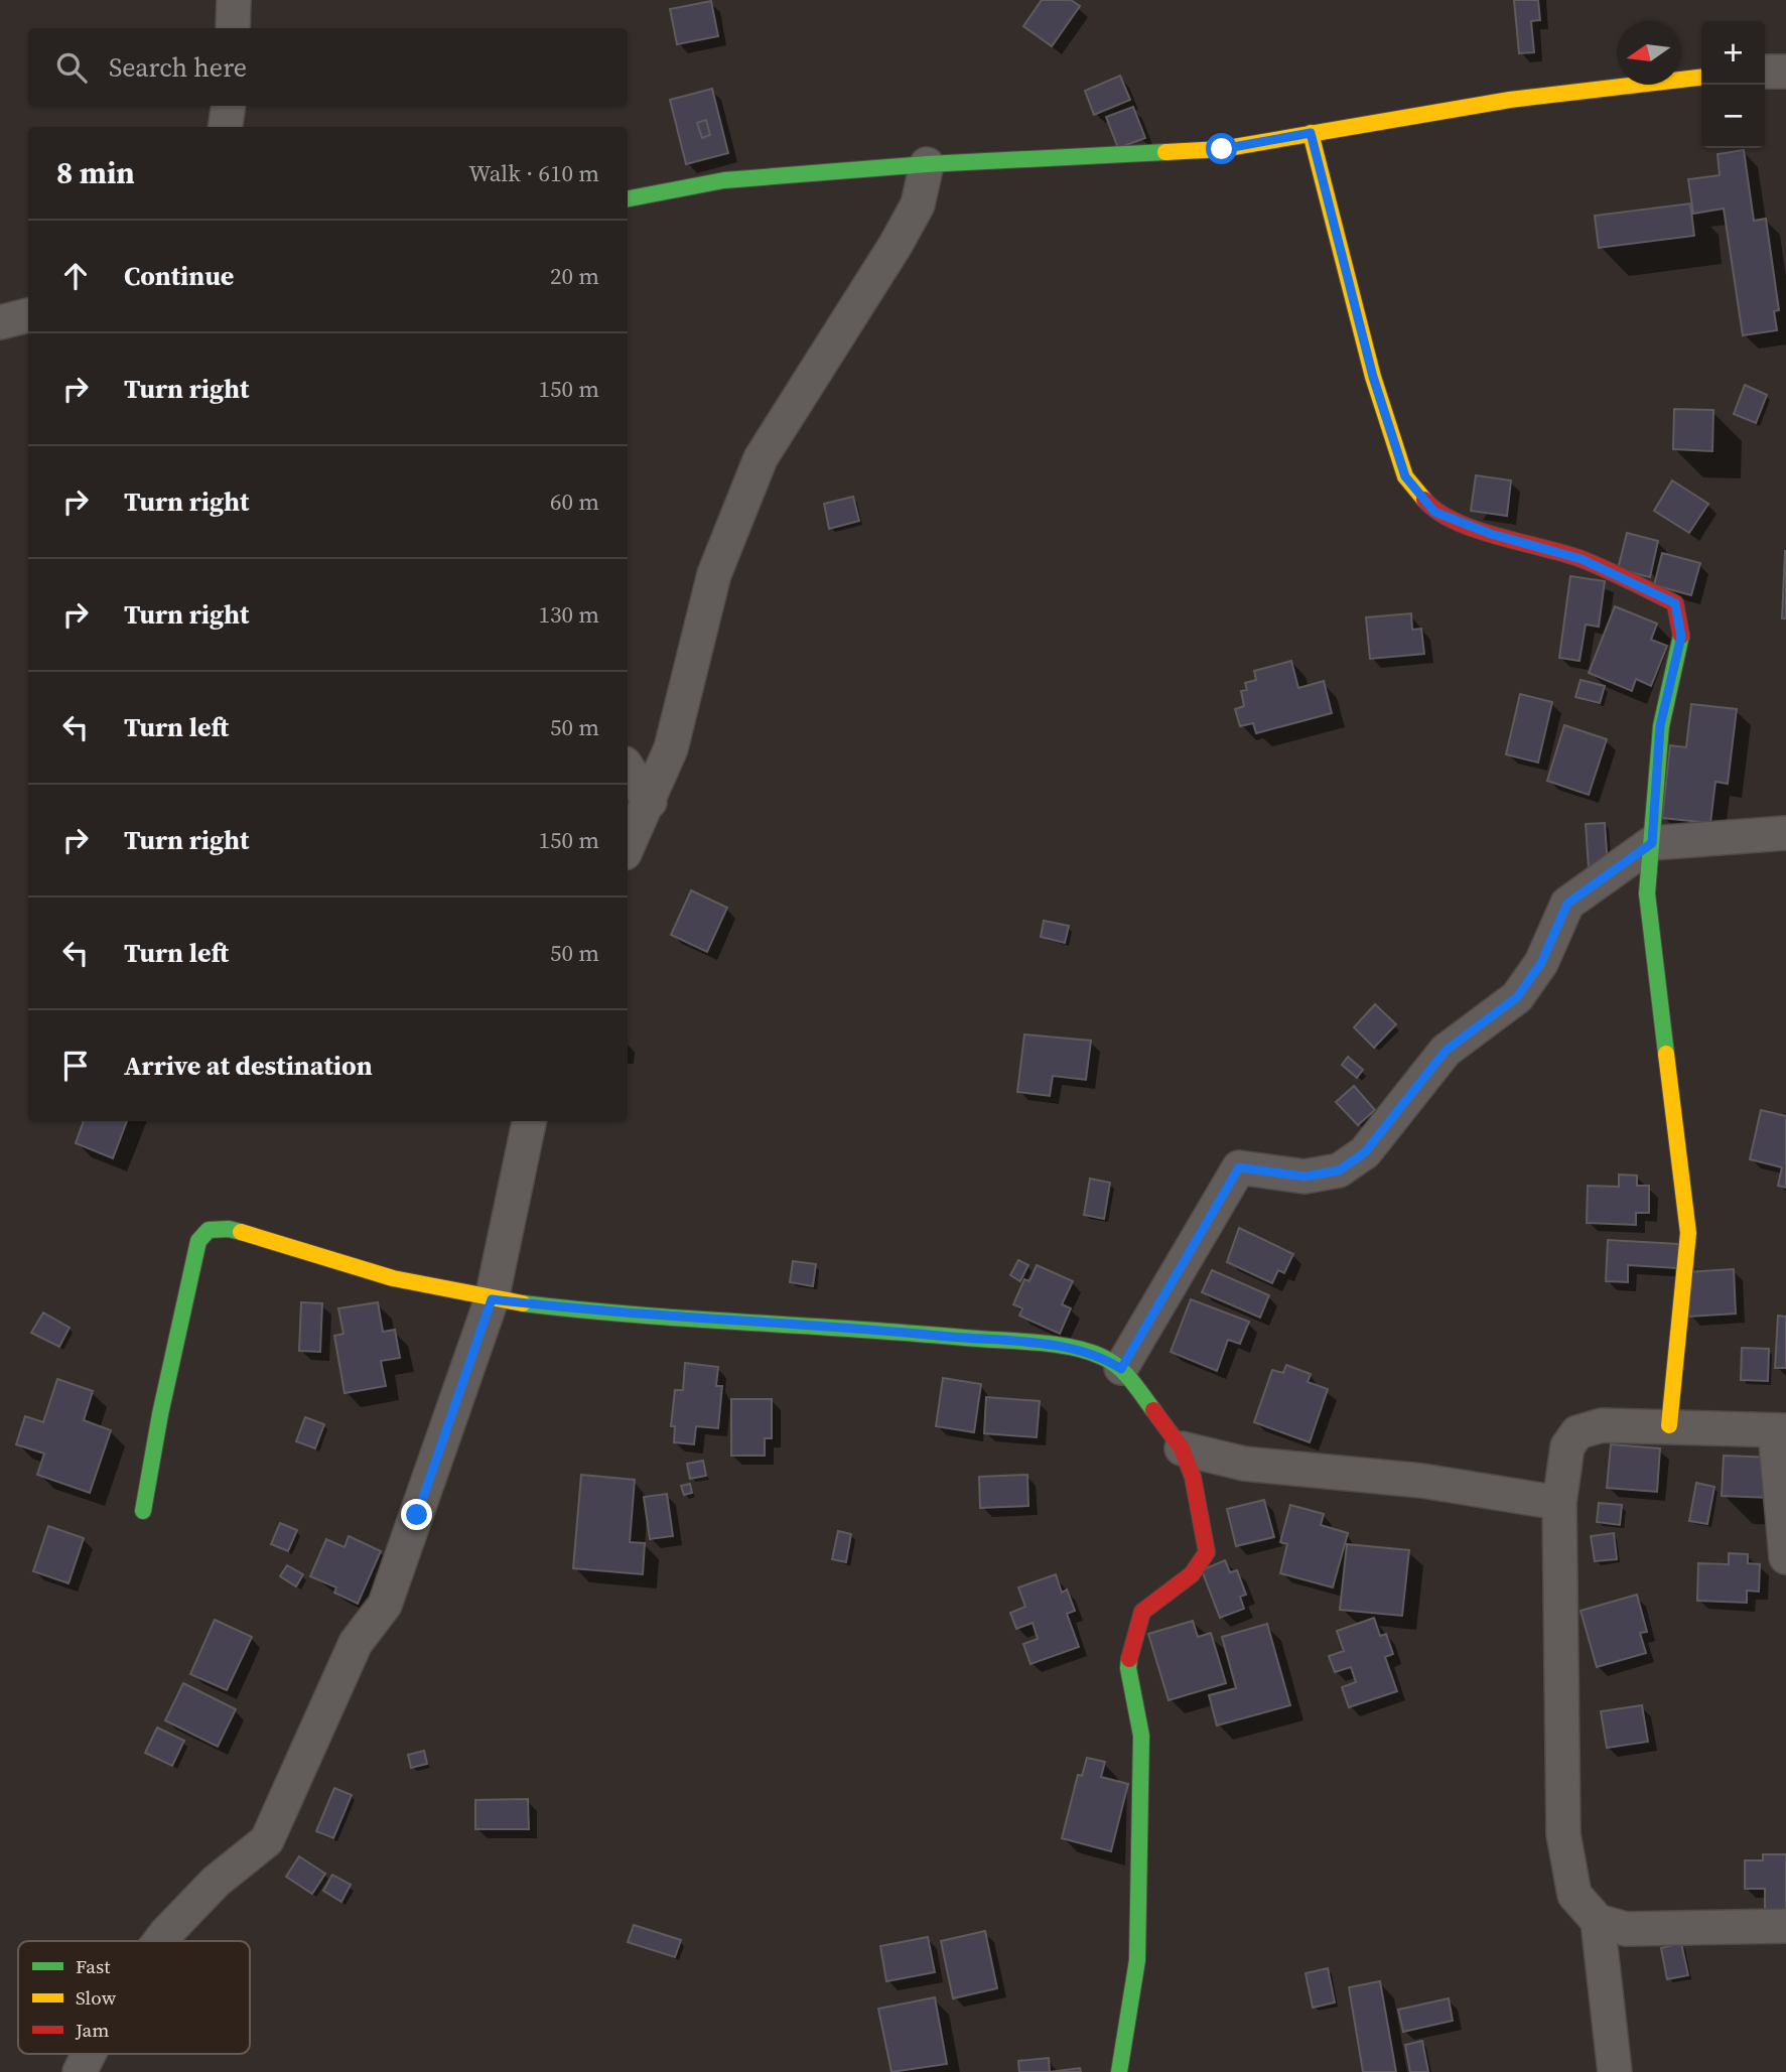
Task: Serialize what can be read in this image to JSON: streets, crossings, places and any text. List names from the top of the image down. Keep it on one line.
{"legend":["Fast","Slow","Jam"],"north":"left","page":{"map_buttons":["+","−"],"search":"Search here","heading":["8 min","Walk · 610 m"],"list":[["Continue","20 m"],["Turn right","150 m"],["Turn right","60 m"],["Turn right","130 m"],["Turn left","50 m"],["Turn right","150 m"],["Turn left","50 m"],"Arrive at destination"]}}
